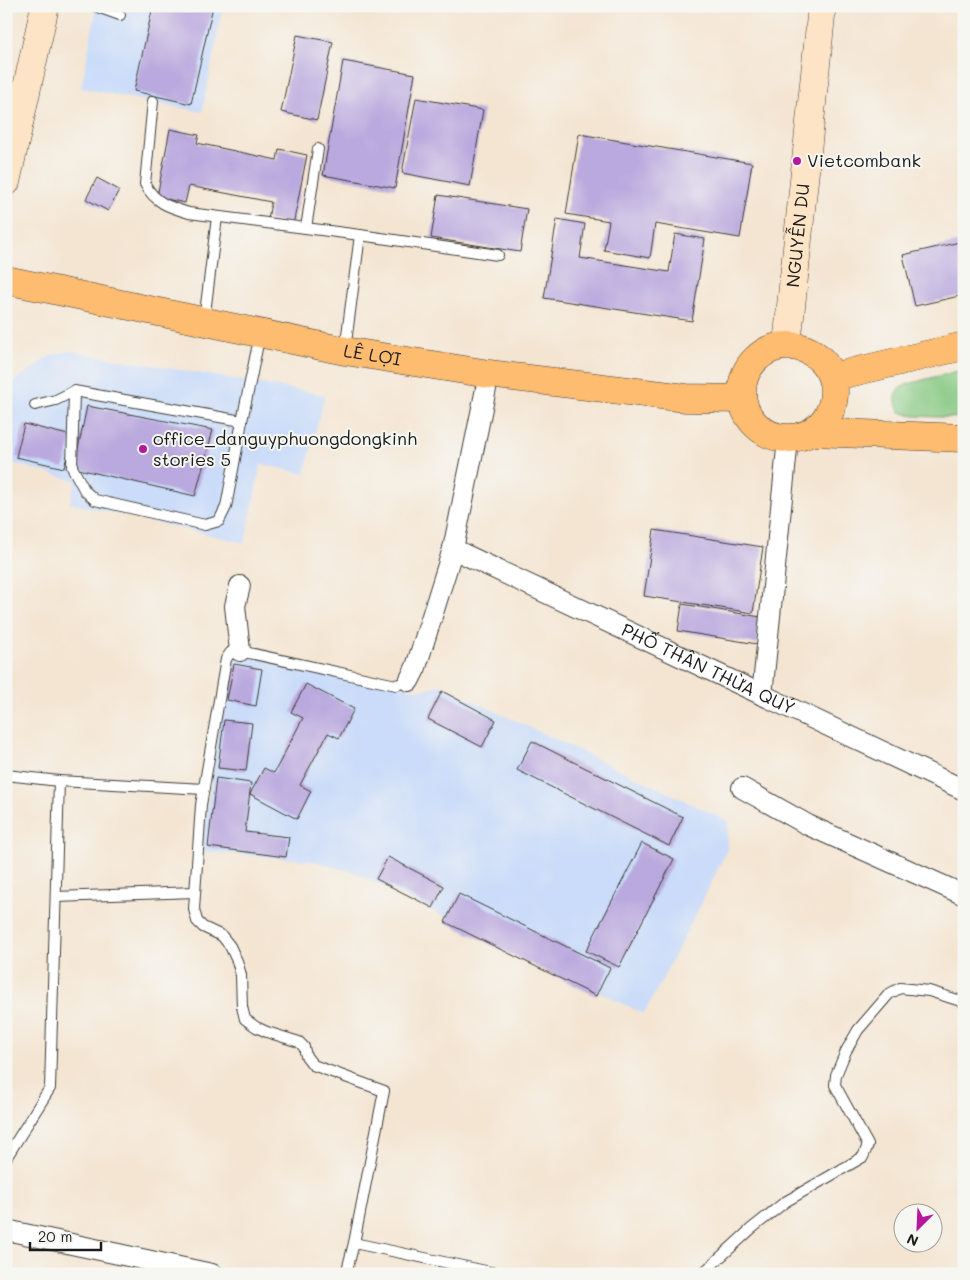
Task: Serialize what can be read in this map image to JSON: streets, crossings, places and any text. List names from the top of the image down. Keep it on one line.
{"streets":{"main road":["NGUYỄN DU","LÊ LỢI"],"street":["PHỐ THÂN THỪA QUÝ"]},"crossings":[["NGUYỄN DU","LÊ LỢI"]],"places":["Vietcombank","office_danguyphuongdongkinh stories 5"],"scale_bar":"20 m","north":"bottom left"}
